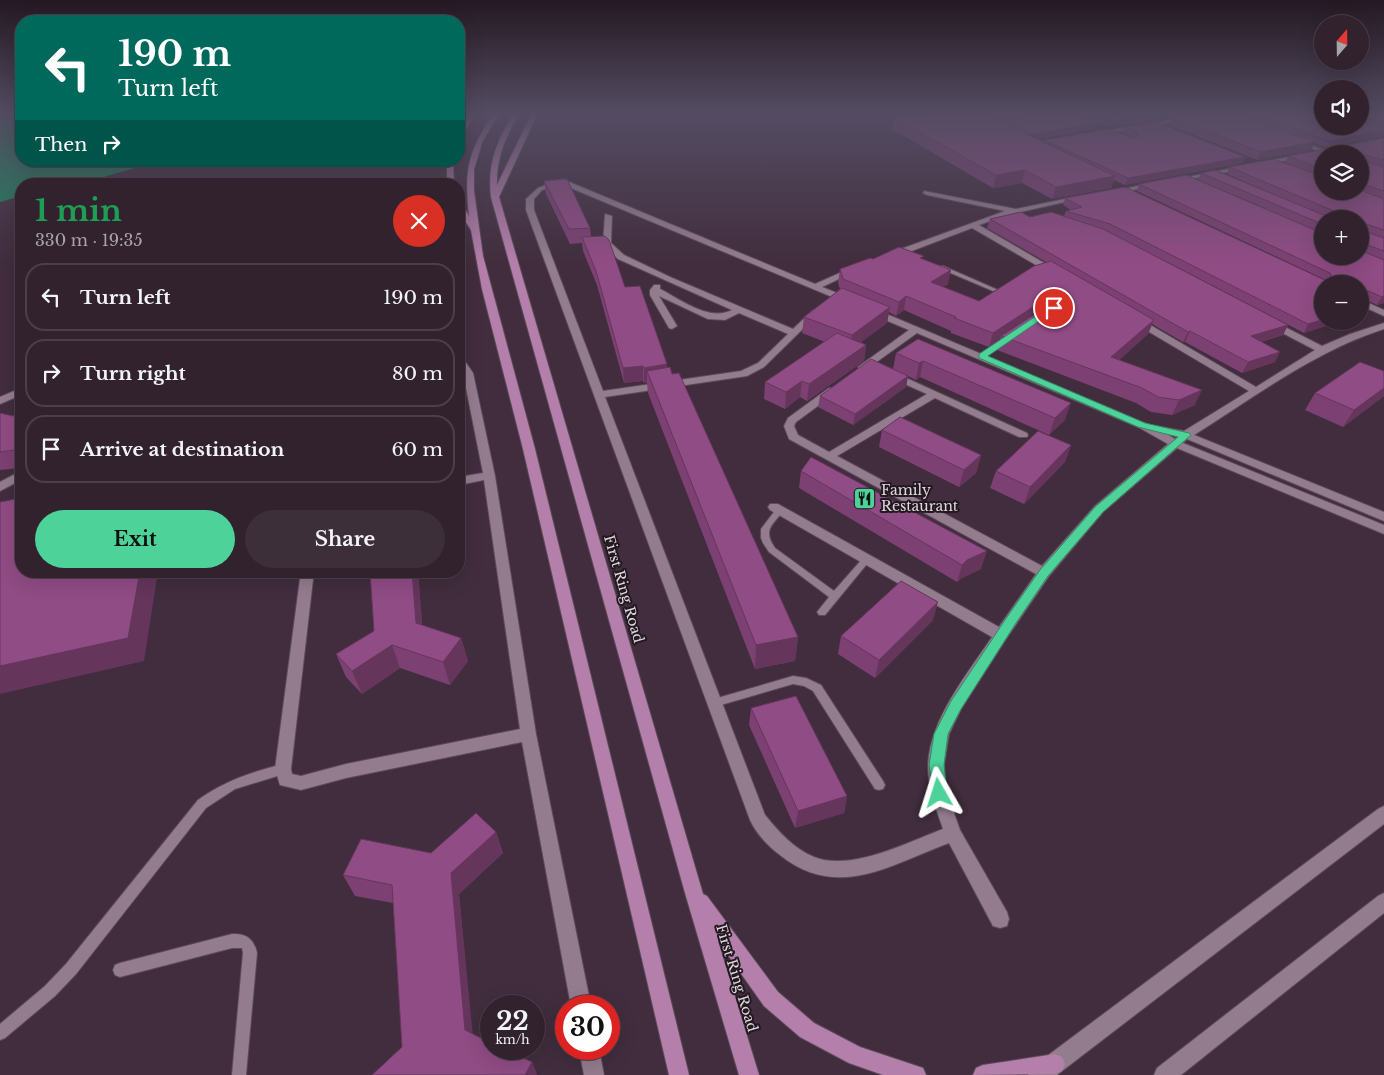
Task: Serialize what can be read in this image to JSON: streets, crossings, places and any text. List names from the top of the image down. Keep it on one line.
{"streets":{"main road":["First Ring Road"]},"places":{"restaurant":["Family Restaurant"]},"north":"top","page":{"map_buttons":["+","−"],"turn":["190 m","Turn left"],"then":"Then","heading":["1 min","330 m · 19:35"],"list":[{"name":"Turn left","value":"190 m"},{"name":"Turn right","value":"80 m"},{"name":"Arrive at destination","value":"60 m"}],"buttons":["Exit","Share"],"speed":"22 km/h","limit":"30"}}
